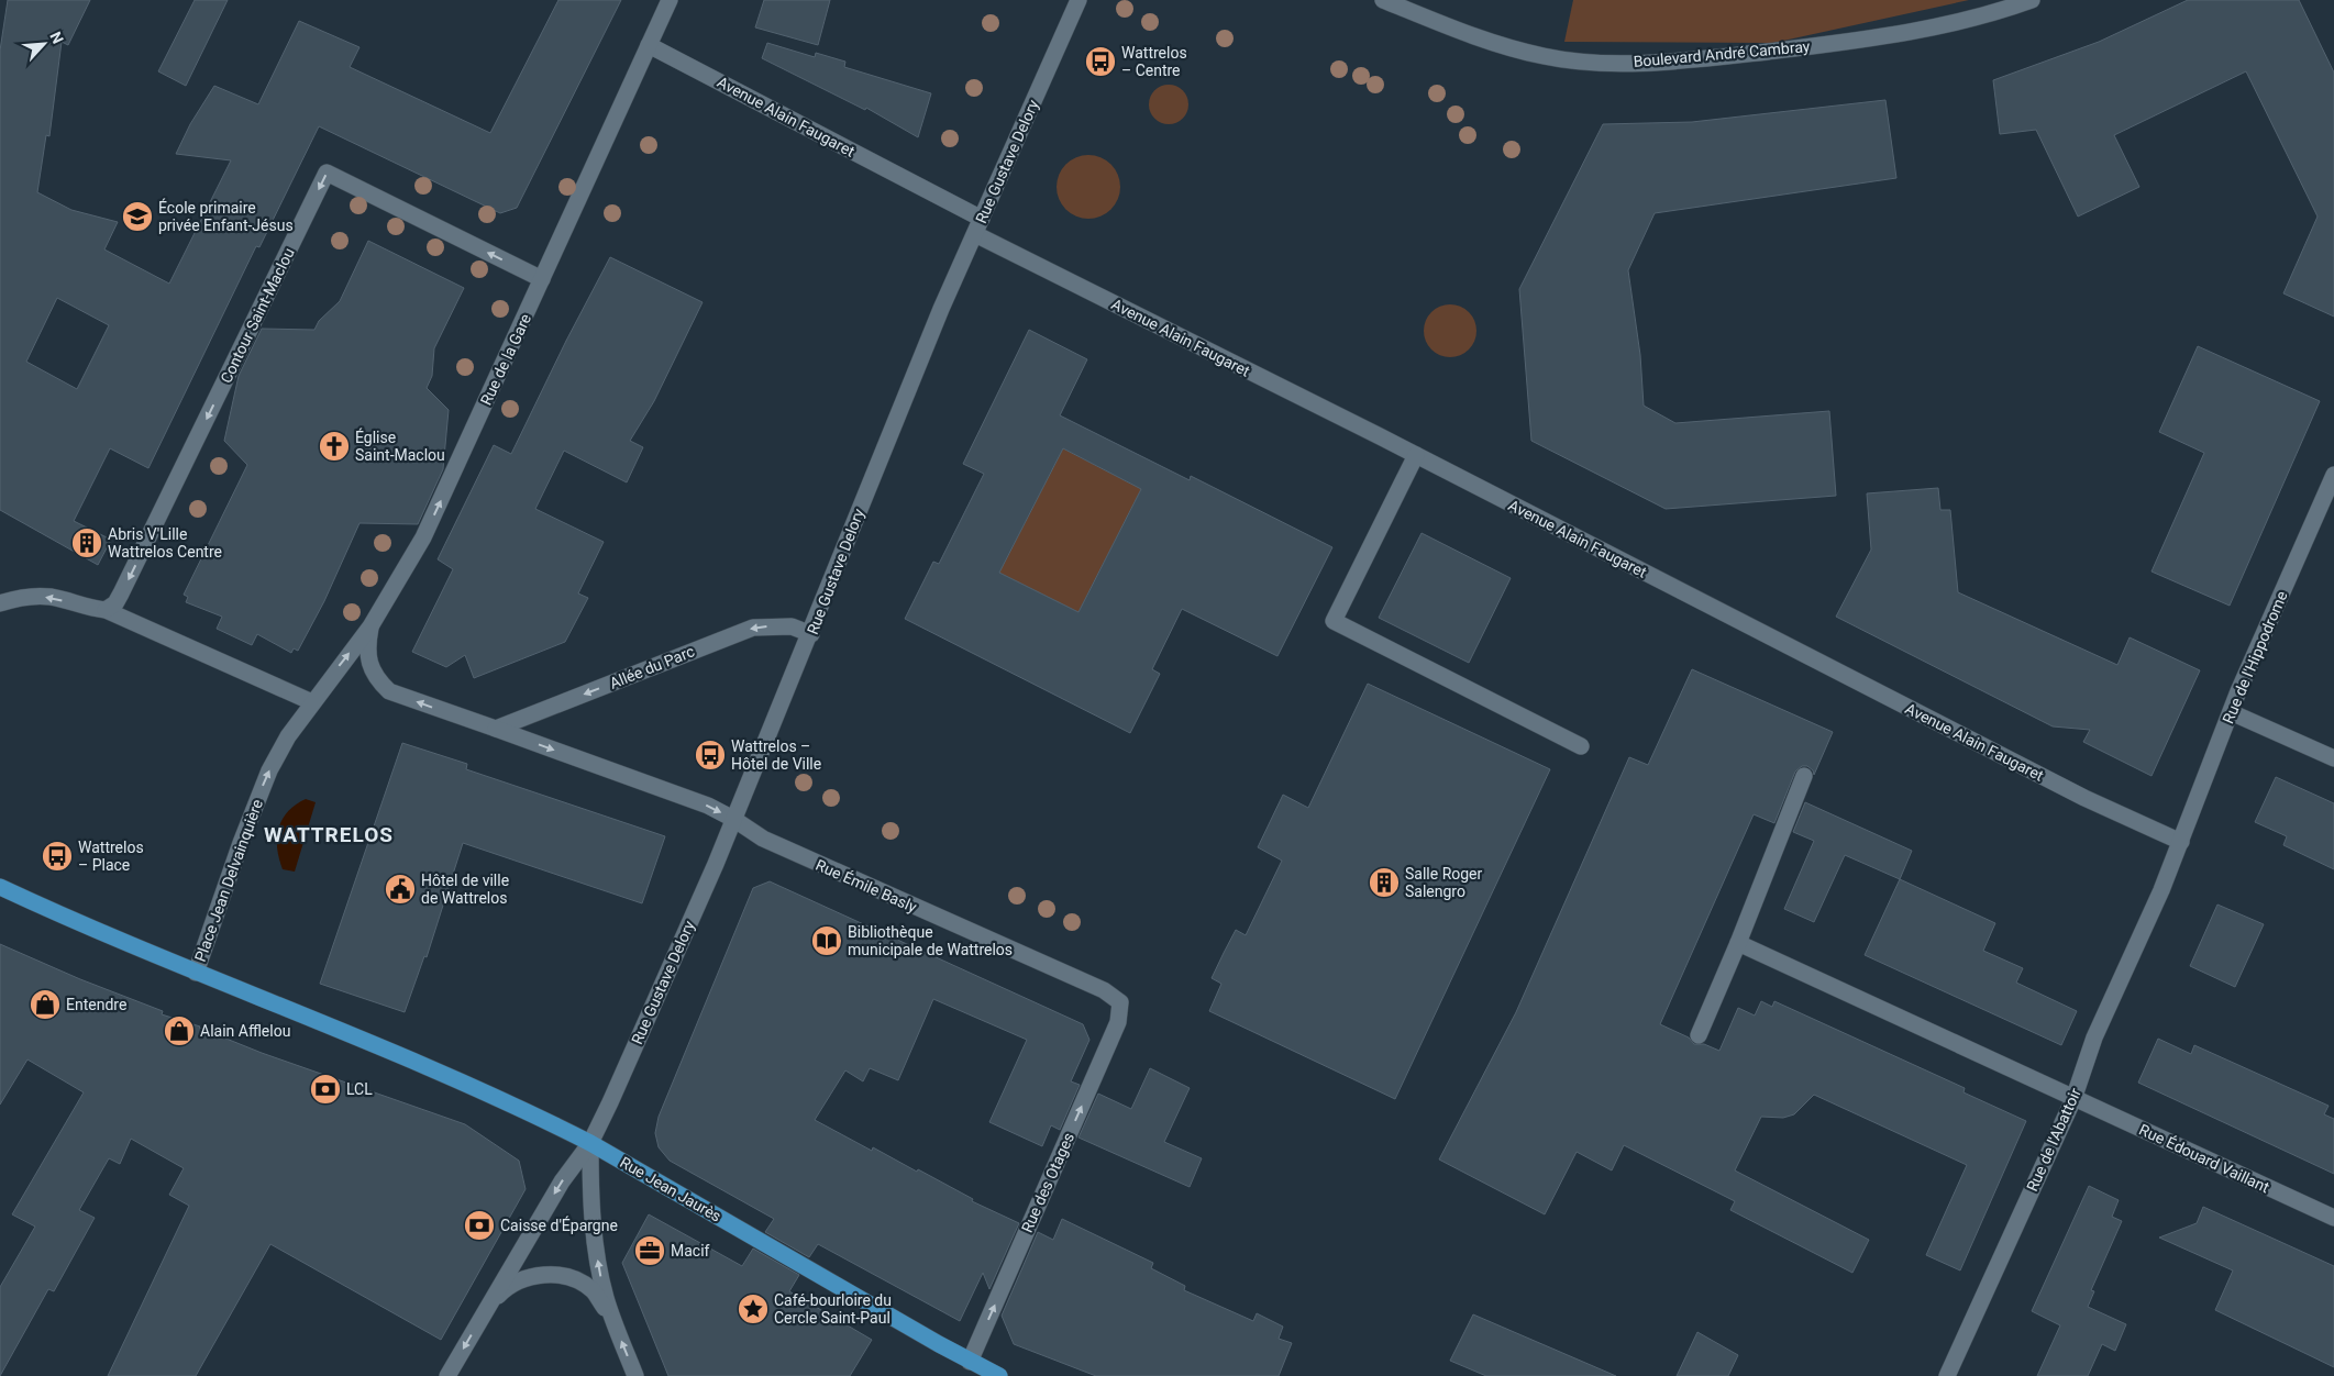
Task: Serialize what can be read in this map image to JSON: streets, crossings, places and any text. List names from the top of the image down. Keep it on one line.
{"streets":{"main road":["Place Jean Delvainquière","Rue Jean Jaurès"],"street":["Boulevard André Cambray","Avenue Alain Faugaret","Rue Gustave Delory","Contour Saint-Maclou","Rue de la Gare","Rue de l'Hippodrome","Allée du Parc","Rue Émile Basly","Rue de l'Abattoir","Rue Édouard Vaillant","Rue des Otages"]},"crossings":[["Avenue Alain Faugaret","Rue Gustave Delory"],["Avenue Alain Faugaret","Rue de la Gare"],["Avenue Alain Faugaret","Rue de l'Hippodrome"],["Avenue Alain Faugaret","Rue de l'Abattoir"],["Rue Gustave Delory","Allée du Parc"],["Rue Gustave Delory","Rue Émile Basly"],["Rue Gustave Delory","Rue Jean Jaurès"],["Contour Saint-Maclou","Rue de la Gare"],["Rue de la Gare","Place Jean Delvainquière"],["Rue de l'Hippodrome","Rue de l'Abattoir"],["Place Jean Delvainquière","Rue Jean Jaurès"],["Rue Émile Basly","Rue des Otages"],["Rue de l'Abattoir","Rue Édouard Vaillant"],["Rue des Otages","Rue Jean Jaurès"]],"one_way":["Rue de la Gare","Allée du Parc","Place Jean Delvainquière","Rue des Otages"],"districts":["WATTRELOS"],"places":{"bus stop":["Wattrelos – Centre","Wattrelos – Hôtel de Ville","Wattrelos – Place"],"school or university":["École primaire privée Enfant-Jésus"],"church":["Église Saint-Maclou"],"building":["Abris V'Lille Wattrelos Centre","Salle Roger Salengro"],"public building":["Hôtel de ville de Wattrelos"],"library":["Bibliothèque municipale de Wattrelos"],"shop":["Entendre","Alain Afflelou"],"bank":["LCL","Caisse d'Épargne"],"office":["Macif"],"place":["Café-bourloire du Cercle Saint-Paul"]},"north":"top right"}
